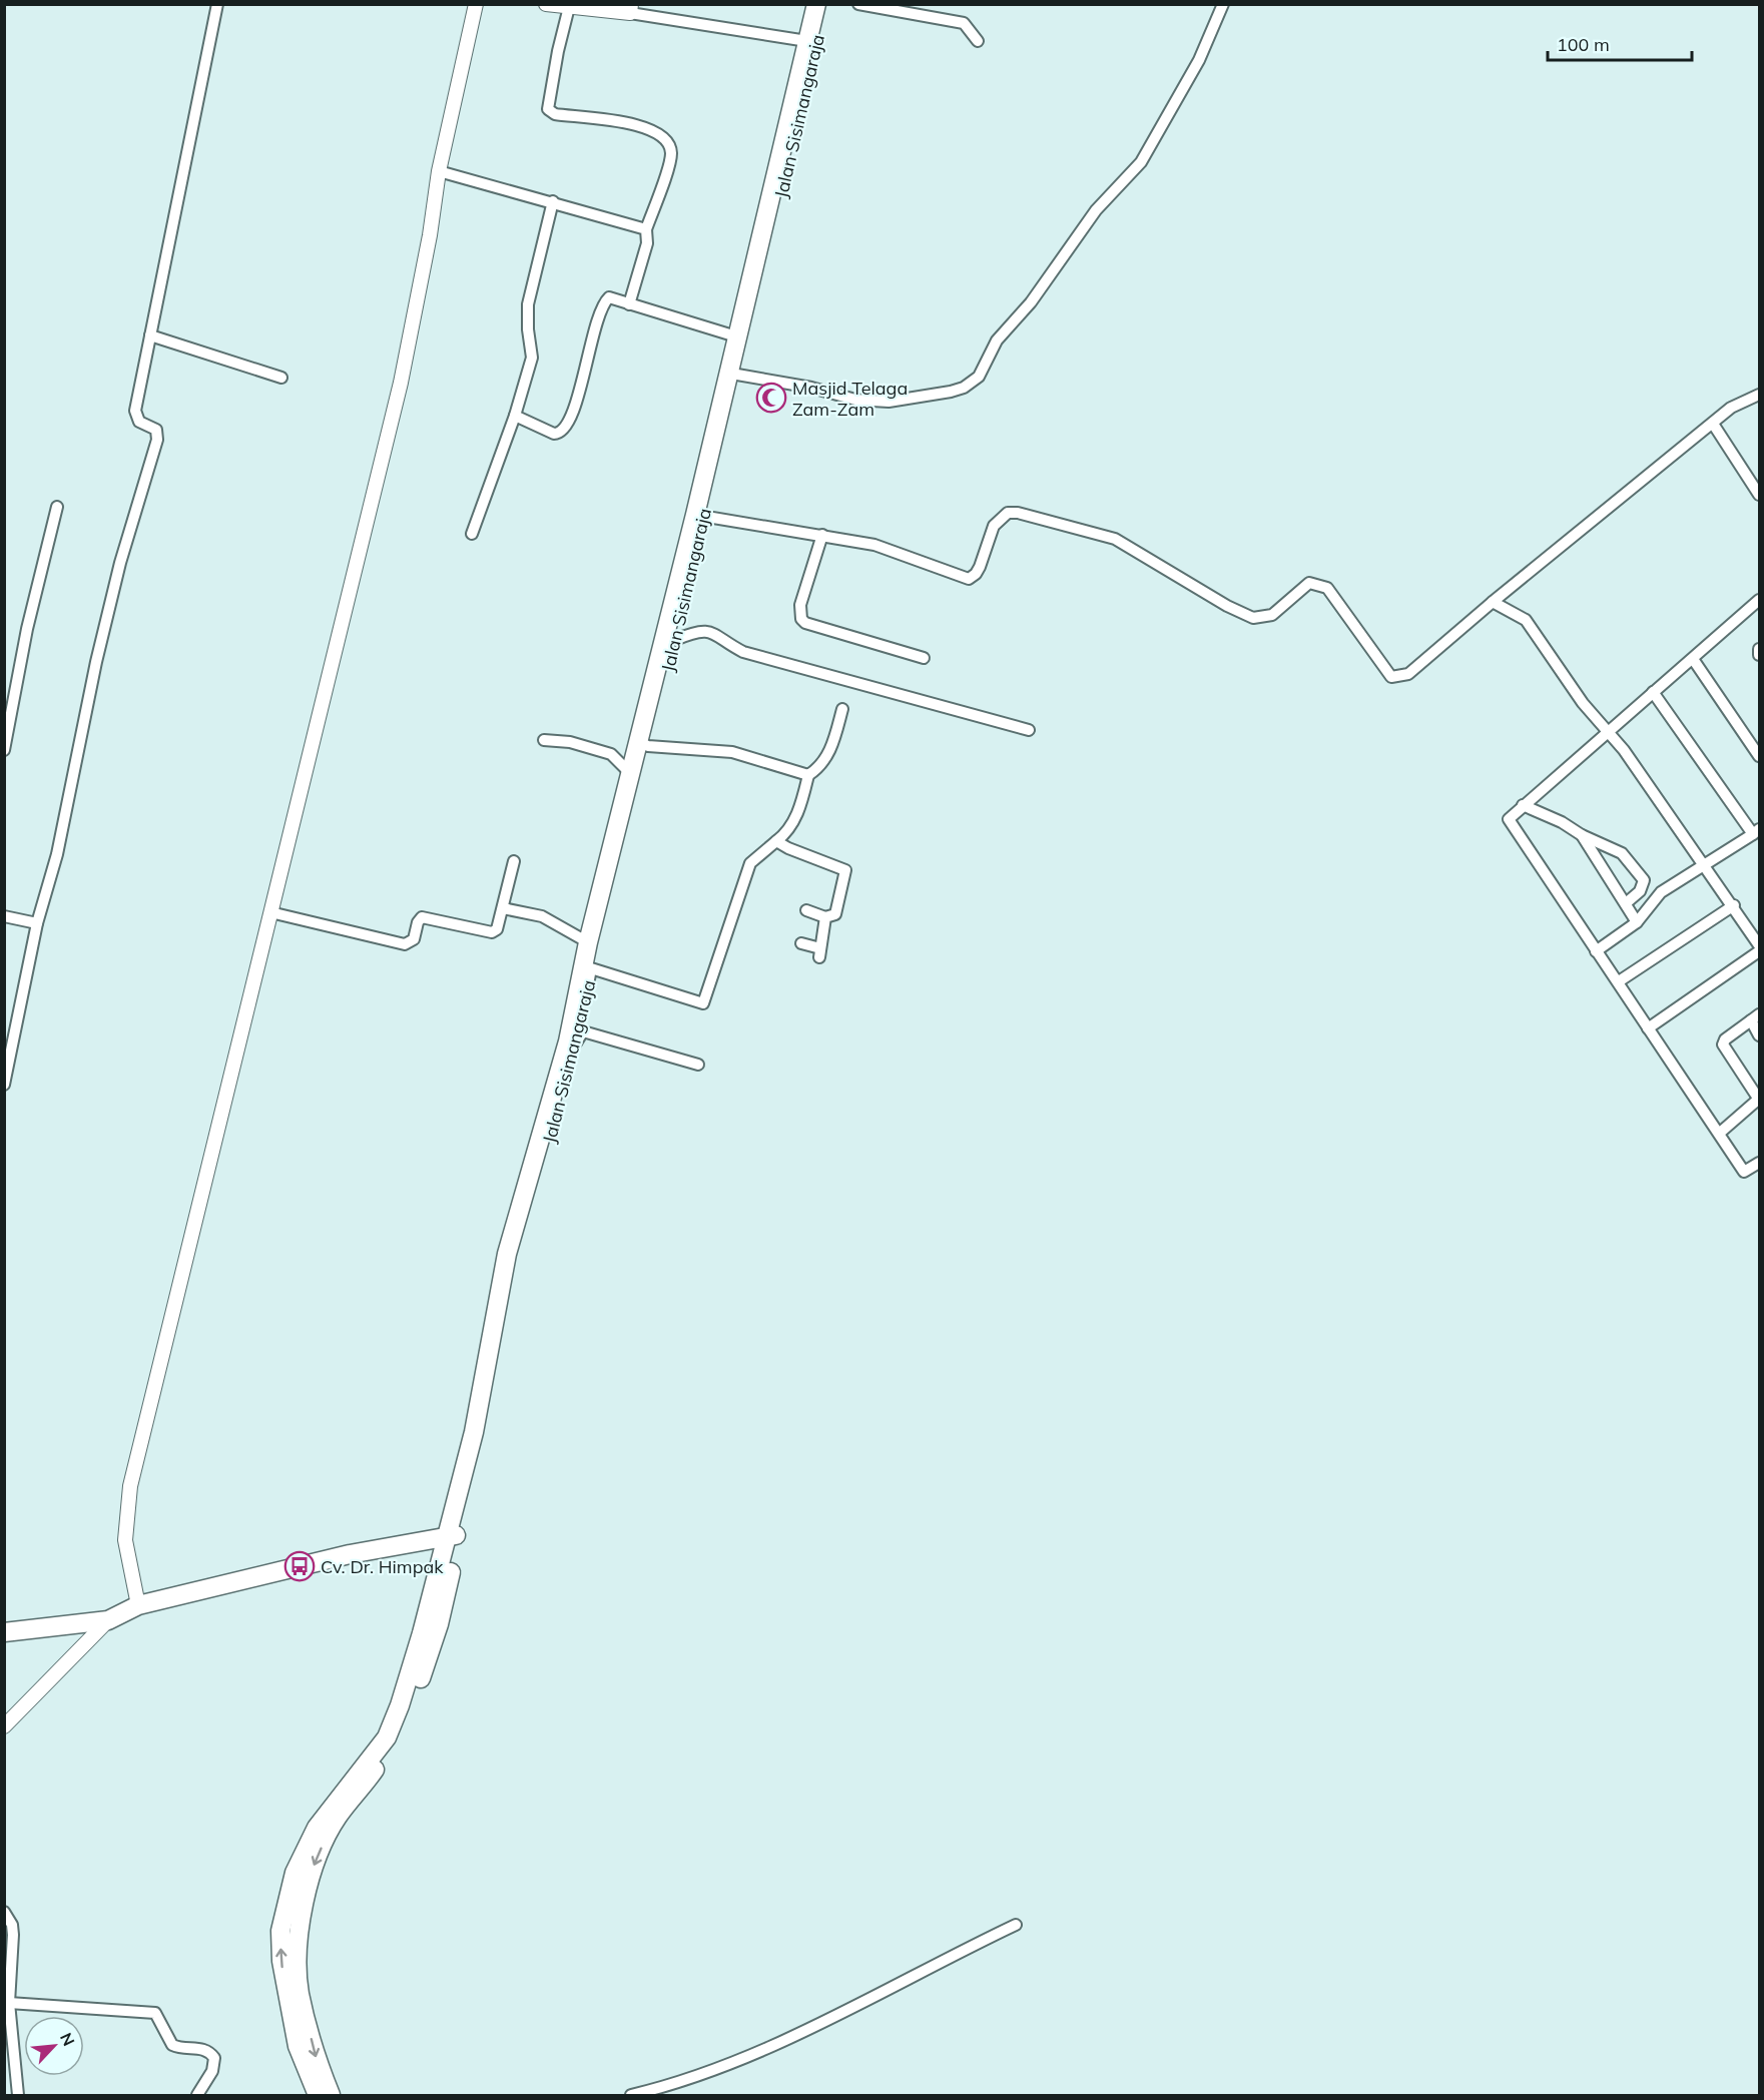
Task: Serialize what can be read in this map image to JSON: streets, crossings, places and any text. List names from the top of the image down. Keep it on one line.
{"streets":{"highway":["Jalan Sisimangaraja"]},"places":{"mosque":["Masjid Telaga Zam-Zam"],"bus stop":["Cv. Dr. Himpak"]},"scale_bar":"100 m","north":"top right"}
